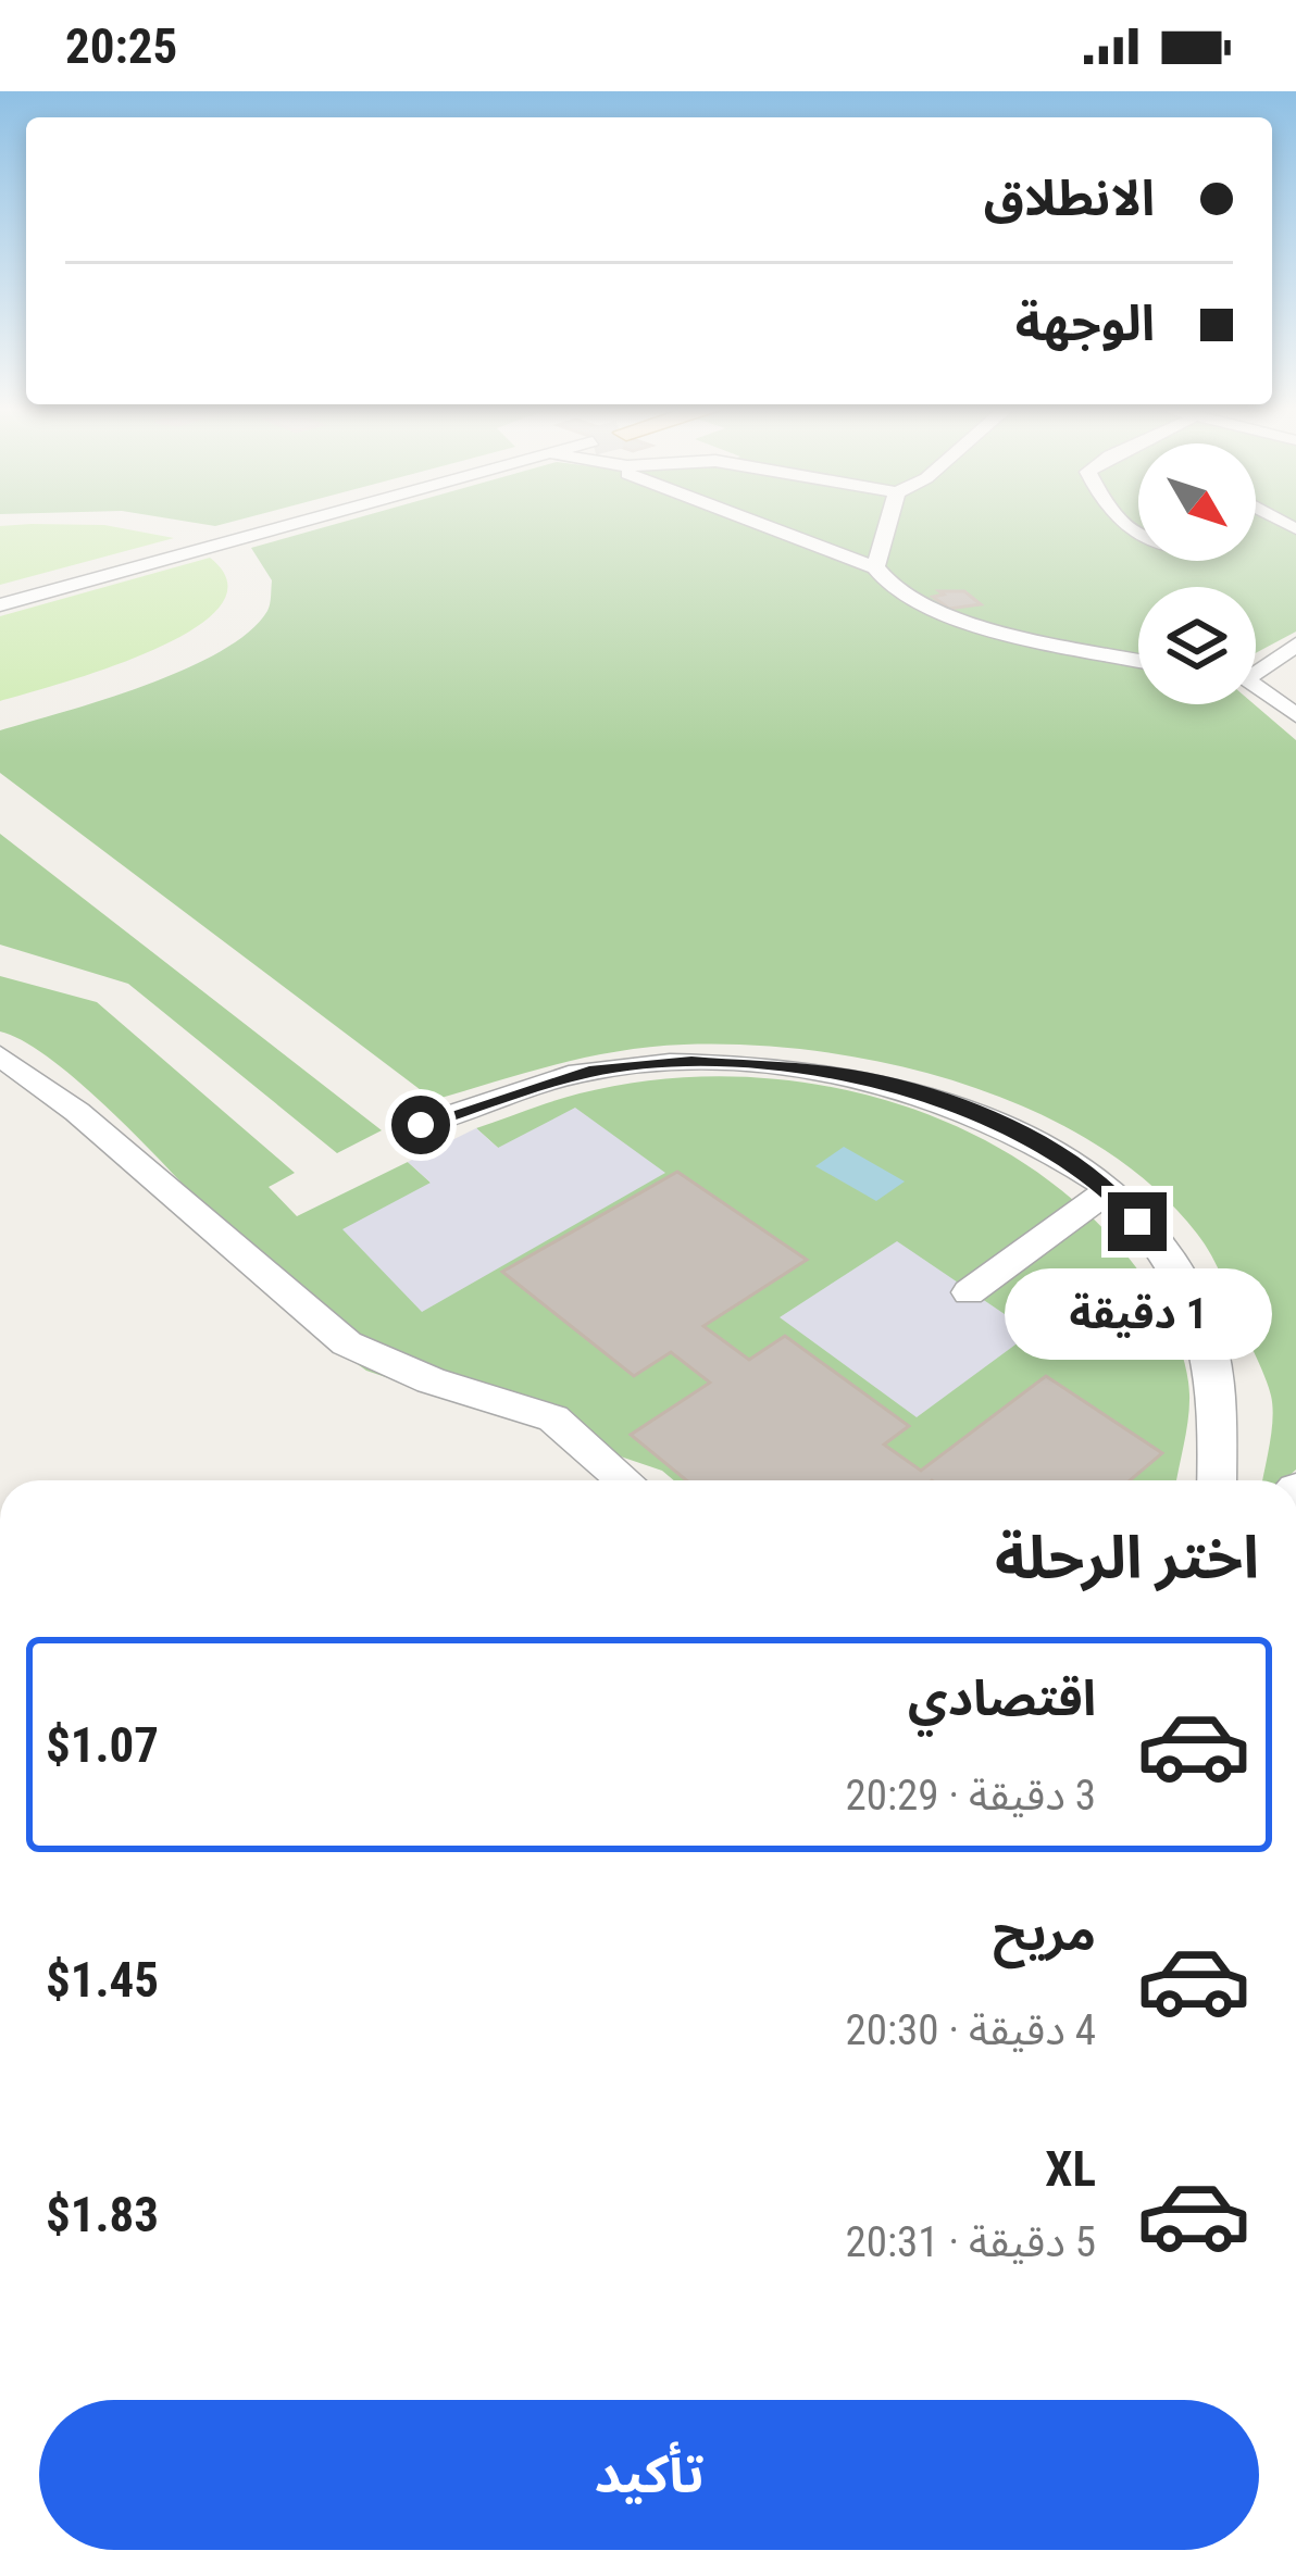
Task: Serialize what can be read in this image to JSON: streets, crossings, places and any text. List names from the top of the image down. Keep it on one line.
{"north":"bottom right","page":{"status":"20:25","banner":["الانطلاق","الوجهة"],"bubble":"1 دقيقة","heading":"اختر الرحلة","list":[{"name":"اقتصادي","note":"3 دقيقة · 20:29","value":"$1.07"},{"name":"مريح","note":"4 دقيقة · 20:30","value":"$1.45"},{"name":"XL","note":"5 دقيقة · 20:31","value":"$1.83"}],"buttons":"تأكيد"}}
